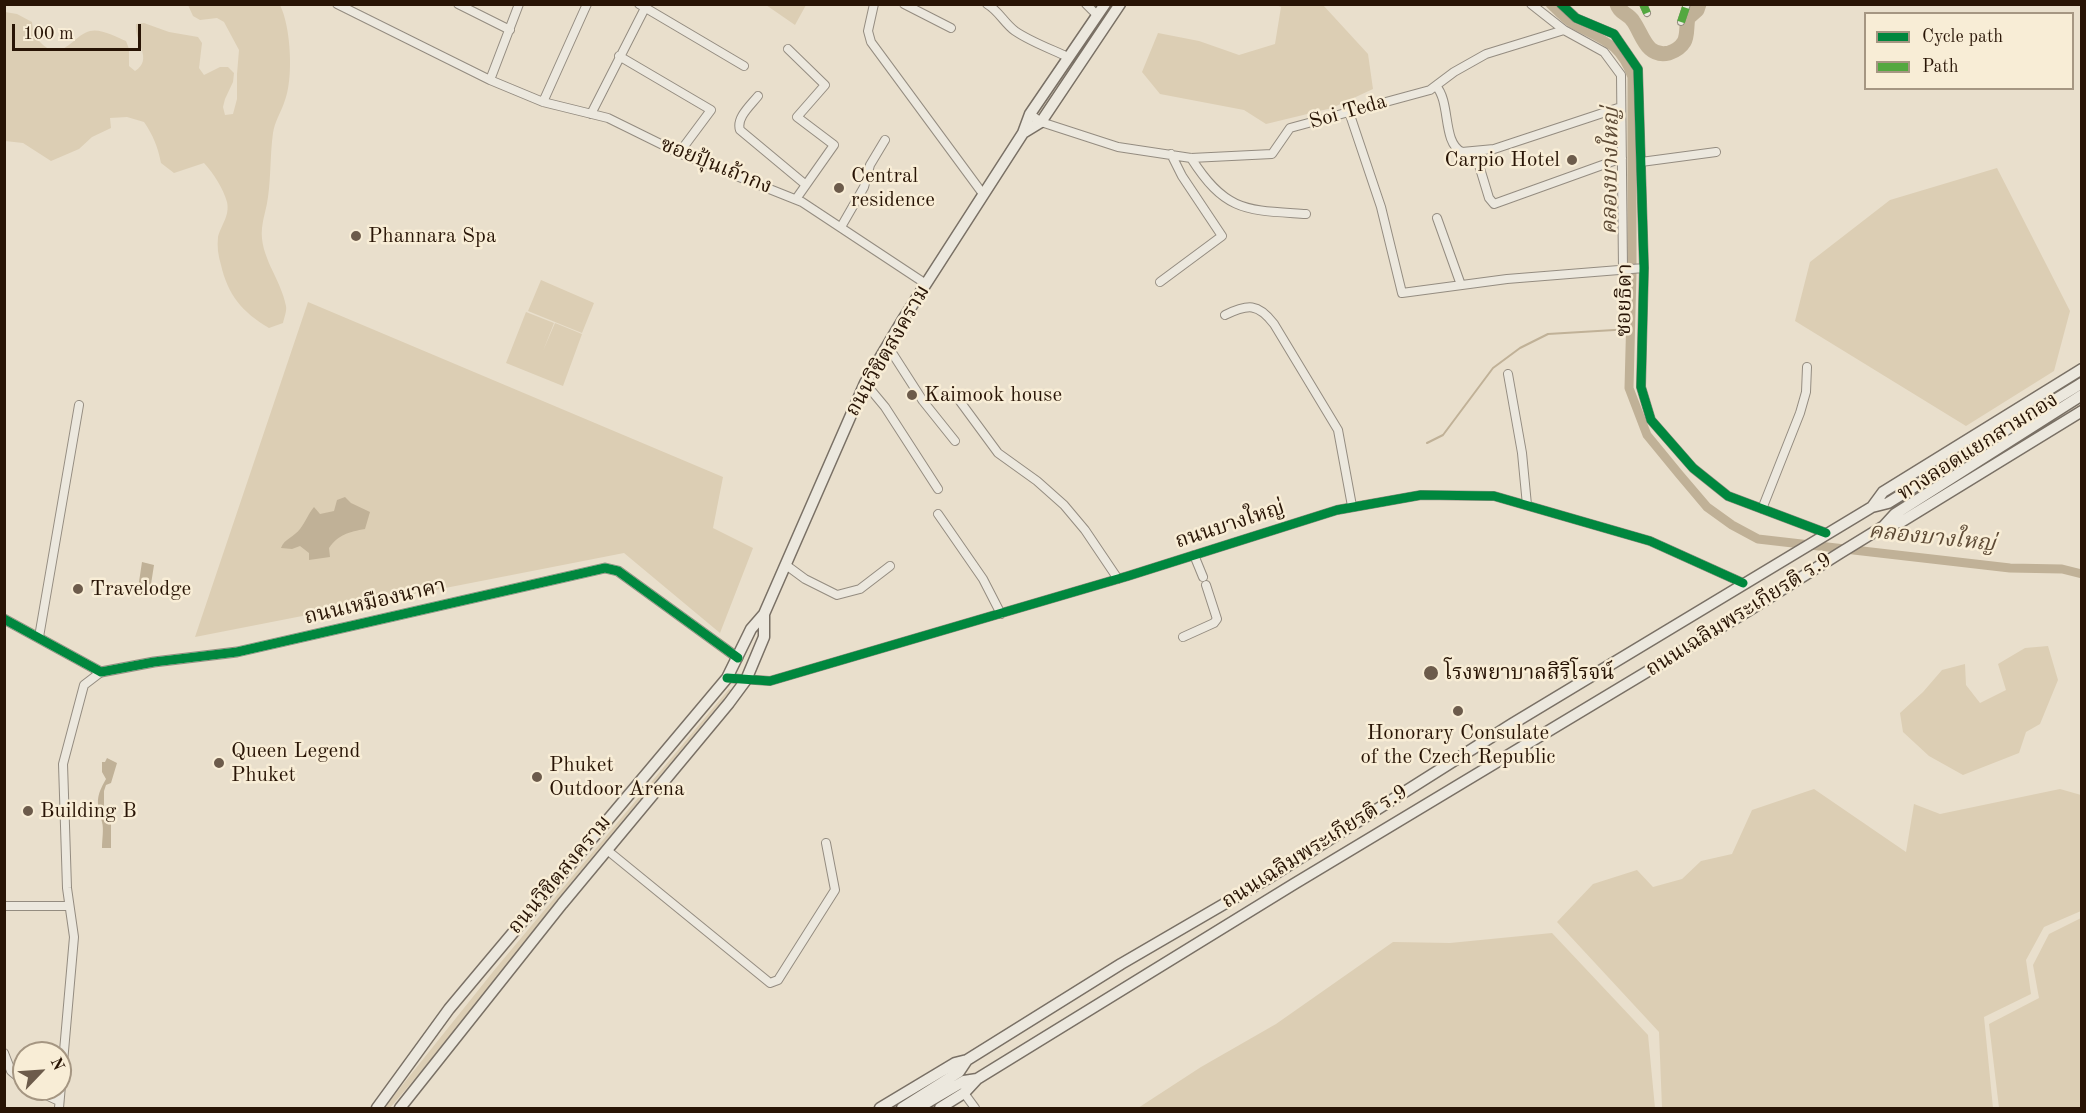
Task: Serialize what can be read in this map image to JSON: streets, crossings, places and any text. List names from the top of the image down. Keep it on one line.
{"streets":{"main road":["ถนนวิชิตสงคราม","ทางลอดแยกสามกอง","ถนนเฉลิมพระเกียรติ ร.9"],"street":["Soi Teda","ซอยปุ้นเถ้ากง","ซอยธิดา","ถนนบางใหญ่","ถนนเหมืองนาคา"]},"crossings":[["Soi Teda","ถนนวิชิตสงคราม"],["ซอยปุ้นเถ้ากง","ถนนวิชิตสงคราม"],["ซอยธิดา","ถนนเฉลิมพระเกียรติ ร.9"],["ถนนวิชิตสงคราม","ถนนบางใหญ่"],["ถนนวิชิตสงคราม","ถนนเหมืองนาคา"],["ทางลอดแยกสามกอง","ถนนเฉลิมพระเกียรติ ร.9"],["ถนนบางใหญ่","ถนนเฉลิมพระเกียรติ ร.9"]],"water":["คลองบางใหญ่"],"places":["Carpio Hotel","Central residence","Phannara Spa","Kaimook house","Travelodge","โรงพยาบาลสิริโรจน์","Honorary Consulate of the Czech Republic","Queen Legend Phuket","Phuket Outdoor Arena","Building B"],"legend":["Cycle path","Path"],"scale_bar":"100 m","north":"top right"}
